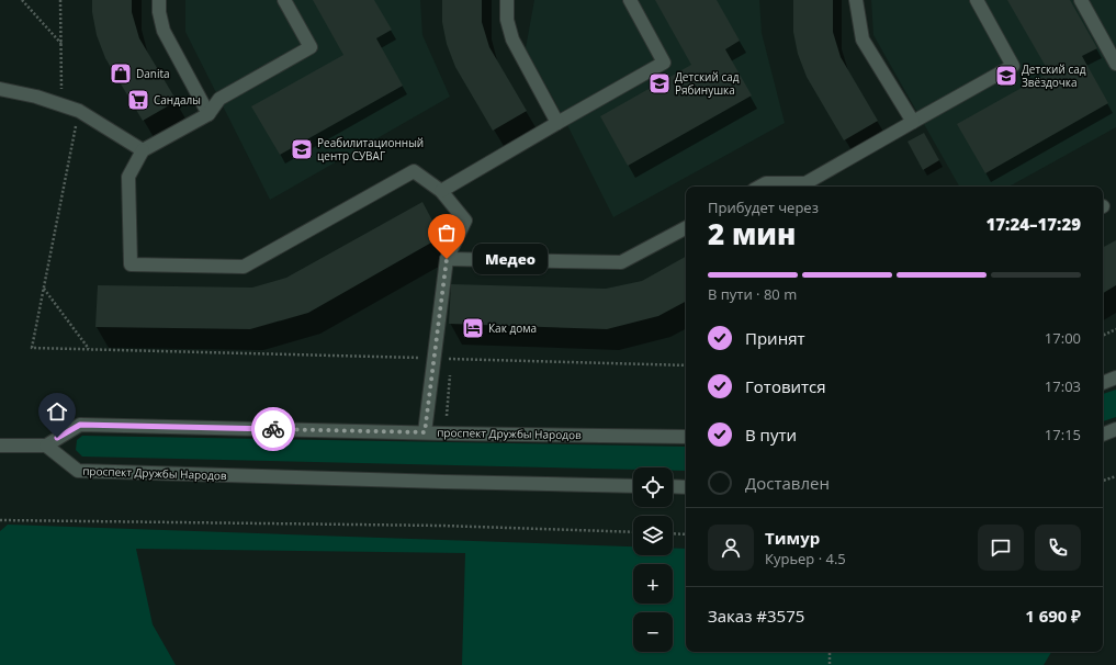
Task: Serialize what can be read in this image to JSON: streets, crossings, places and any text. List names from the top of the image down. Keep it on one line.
{"streets":{"street":["проспект Дружбы Народов"]},"places":{"shop":["Danita"],"school or university":["Детский сад Звёздочка","Детский сад Рябинушка","Реабилитационный центр СУВАГ"],"supermarket":["Сандалы"],"other":["Медео"],"hotel":["Как дома"]},"page":{"heading":["2 мин","Прибудет через","17:24–17:29"],"panel":["Тимур","Курьер · 4.5","Заказ #3575","1 690 ₽"],"bubble":"Медео","bar":"В пути · 80 m","list":[["Принят","17:00"],["Готовится","17:03"],["В пути","17:15"],"Доставлен"],"map_buttons":["+","−"]}}
